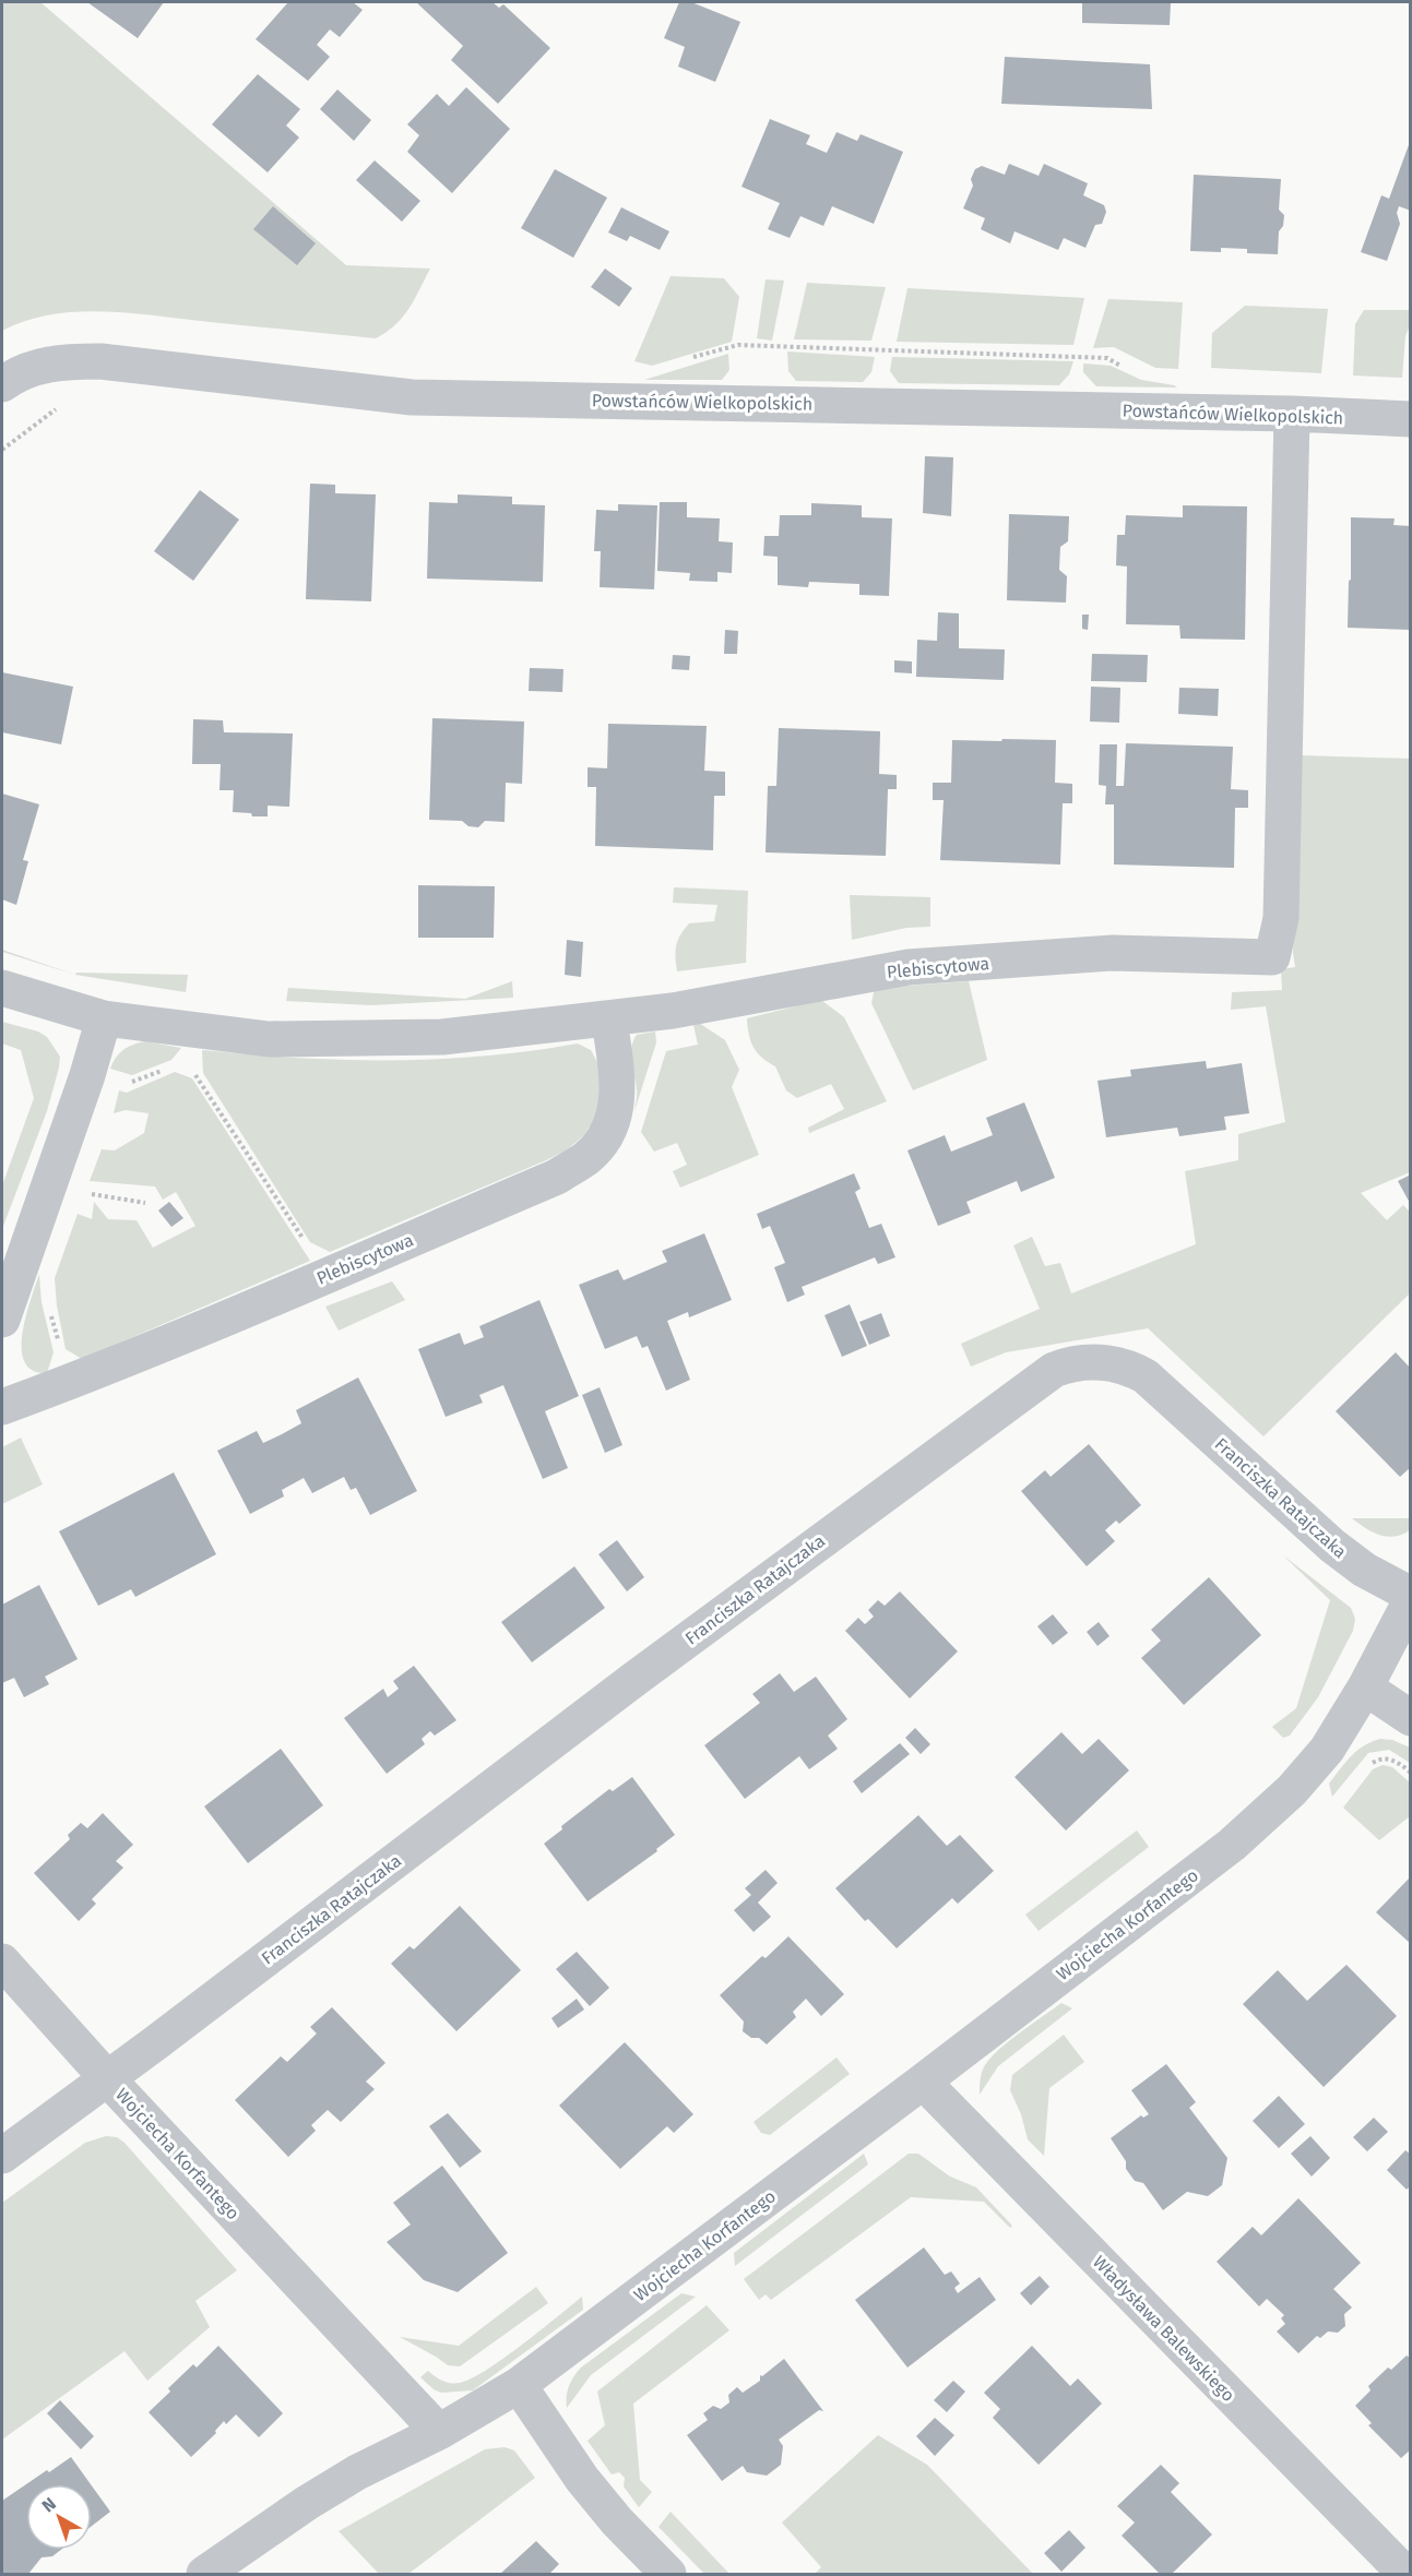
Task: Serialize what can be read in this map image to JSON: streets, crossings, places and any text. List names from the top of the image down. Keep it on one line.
{"streets":{"street":["Powstańców Wielkopolskich","Plebiscytowa","Franciszka Ratajczaka","Wojciecha Korfantego","Władysława Balewskiego"]},"crossings":[["Powstańców Wielkopolskich","Plebiscytowa"],["Franciszka Ratajczaka","Wojciecha Korfantego"],["Wojciecha Korfantego","Władysława Balewskiego"]],"north":"top left"}
